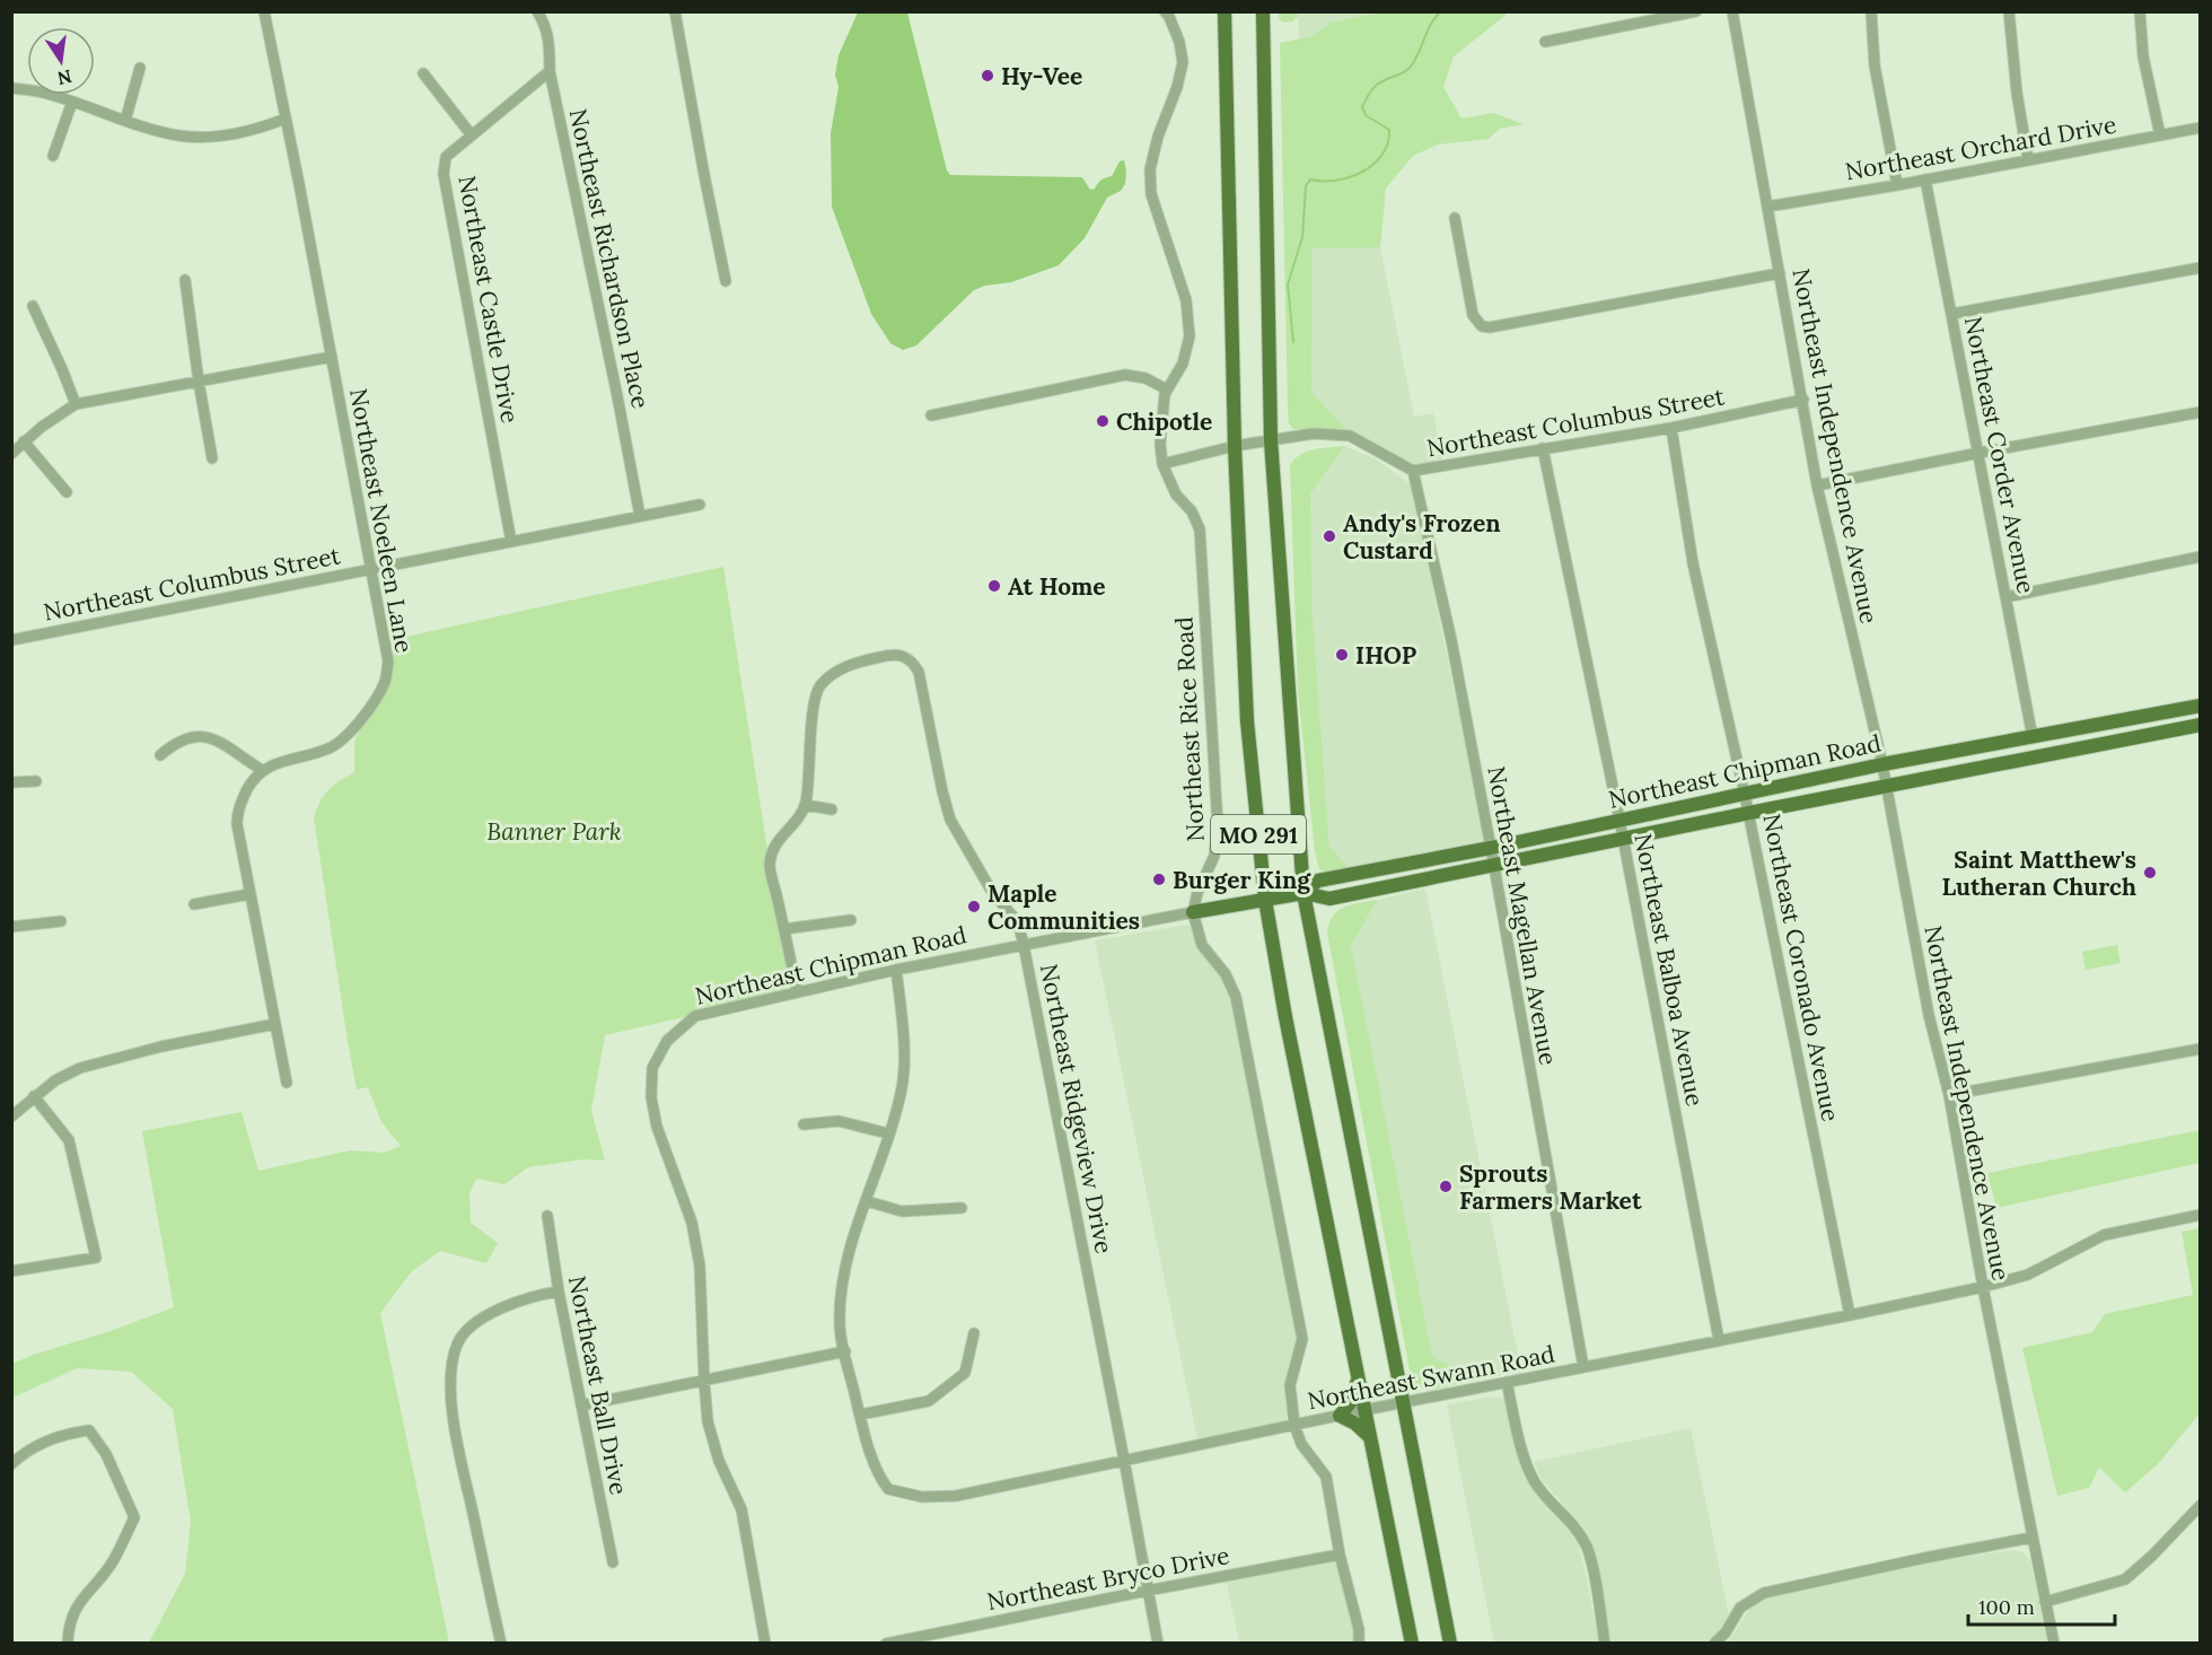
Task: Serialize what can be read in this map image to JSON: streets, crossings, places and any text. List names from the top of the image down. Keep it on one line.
{"streets":{"main road":["Northeast Chipman Road","MO 291"],"street":["Northeast Orchard Drive","Northeast Richardson Place","Northeast Castle Drive","Northeast Columbus Street","Northeast Independence Avenue","Northeast Corder Avenue","Northeast Noeleen Lane","Northeast Rice Road","Northeast Magellan Avenue","Northeast Coronado Avenue","Northeast Balboa Avenue","Northeast Ridgeview Drive","Northeast Swann Road","Northeast Ball Drive","Northeast Bryco Drive"]},"crossings":[["Northeast Orchard Drive","Northeast Independence Avenue"],["Northeast Orchard Drive","Northeast Corder Avenue"],["Northeast Richardson Place","Northeast Castle Drive"],["Northeast Richardson Place","Northeast Columbus Street"],["Northeast Castle Drive","Northeast Columbus Street"],["Northeast Columbus Street","Northeast Independence Avenue"],["Northeast Columbus Street","Northeast Noeleen Lane"],["Northeast Columbus Street","Northeast Rice Road"],["Northeast Columbus Street","MO 291"],["Northeast Columbus Street","Northeast Magellan Avenue"],["Northeast Columbus Street","Northeast Coronado Avenue"],["Northeast Columbus Street","Northeast Balboa Avenue"],["Northeast Independence Avenue","Northeast Chipman Road"],["Northeast Independence Avenue","Northeast Swann Road"],["Northeast Corder Avenue","Northeast Chipman Road"],["Northeast Rice Road","Northeast Chipman Road"],["Northeast Chipman Road","MO 291"],["Northeast Chipman Road","Northeast Magellan Avenue"],["Northeast Chipman Road","Northeast Coronado Avenue"],["Northeast Chipman Road","Northeast Balboa Avenue"],["Northeast Chipman Road","Northeast Ridgeview Drive"],["MO 291","Northeast Swann Road"],["Northeast Magellan Avenue","Northeast Swann Road"],["Northeast Coronado Avenue","Northeast Swann Road"],["Northeast Balboa Avenue","Northeast Swann Road"],["Northeast Ridgeview Drive","Northeast Swann Road"],["Northeast Ridgeview Drive","Northeast Bryco Drive"]],"parks":["Banner Park"],"places":["Hy-Vee","Chipotle","Andy's Frozen Custard","At Home","IHOP","Saint Matthew's Lutheran Church","Burger King","Maple Communities","Sprouts Farmers Market"],"scale_bar":"100 m","north":"bottom"}
